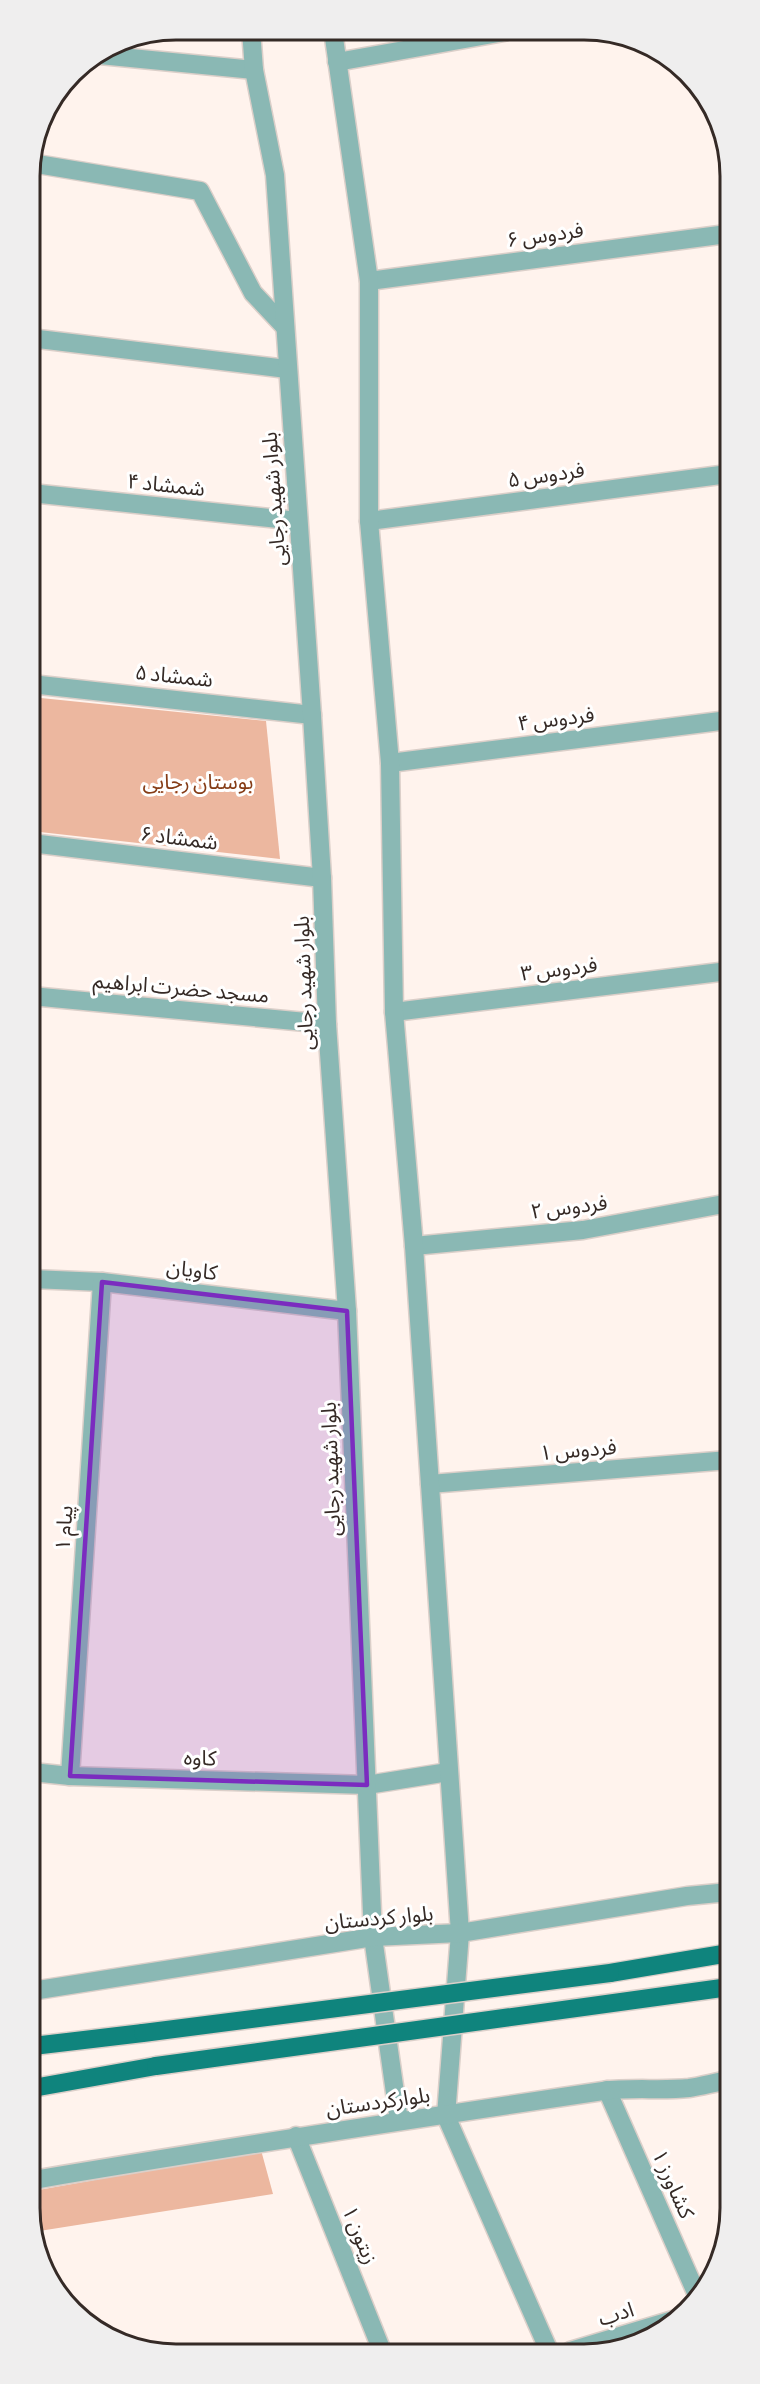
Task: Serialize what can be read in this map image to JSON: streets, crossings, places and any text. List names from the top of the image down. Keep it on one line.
{"streets":{"street":["فردوس ۶","فردوس ۵","شمشاد ۴","بلوار شهید رجایی","شمشاد ۵","فردوس ۴","شمشاد ۶","فردوس ۳","مسجد حضرت ابراهیم","فردوس ۲","کاویان","فردوس ۱","پیام ۱","کاوه","بلوار کردستان","بلوارکردستان","کشاورز ۱","زیتون ۱","ادب"]},"crossings":[["شمشاد ۴","بلوار شهید رجایی"],["بلوار شهید رجایی","شمشاد ۵"],["بلوار شهید رجایی","شمشاد ۶"],["بلوار شهید رجایی","مسجد حضرت ابراهیم"],["بلوار شهید رجایی","کاویان"],["بلوار شهید رجایی","کاوه"],["بلوار شهید رجایی","بلوار کردستان"],["بلوار شهید رجایی","بلوارکردستان"],["کاویان","پیام ۱"],["پیام ۱","کاوه"],["بلوارکردستان","کشاورز ۱"],["بلوارکردستان","زیتون ۱"]],"parks":["بوستان رجایی"]}
